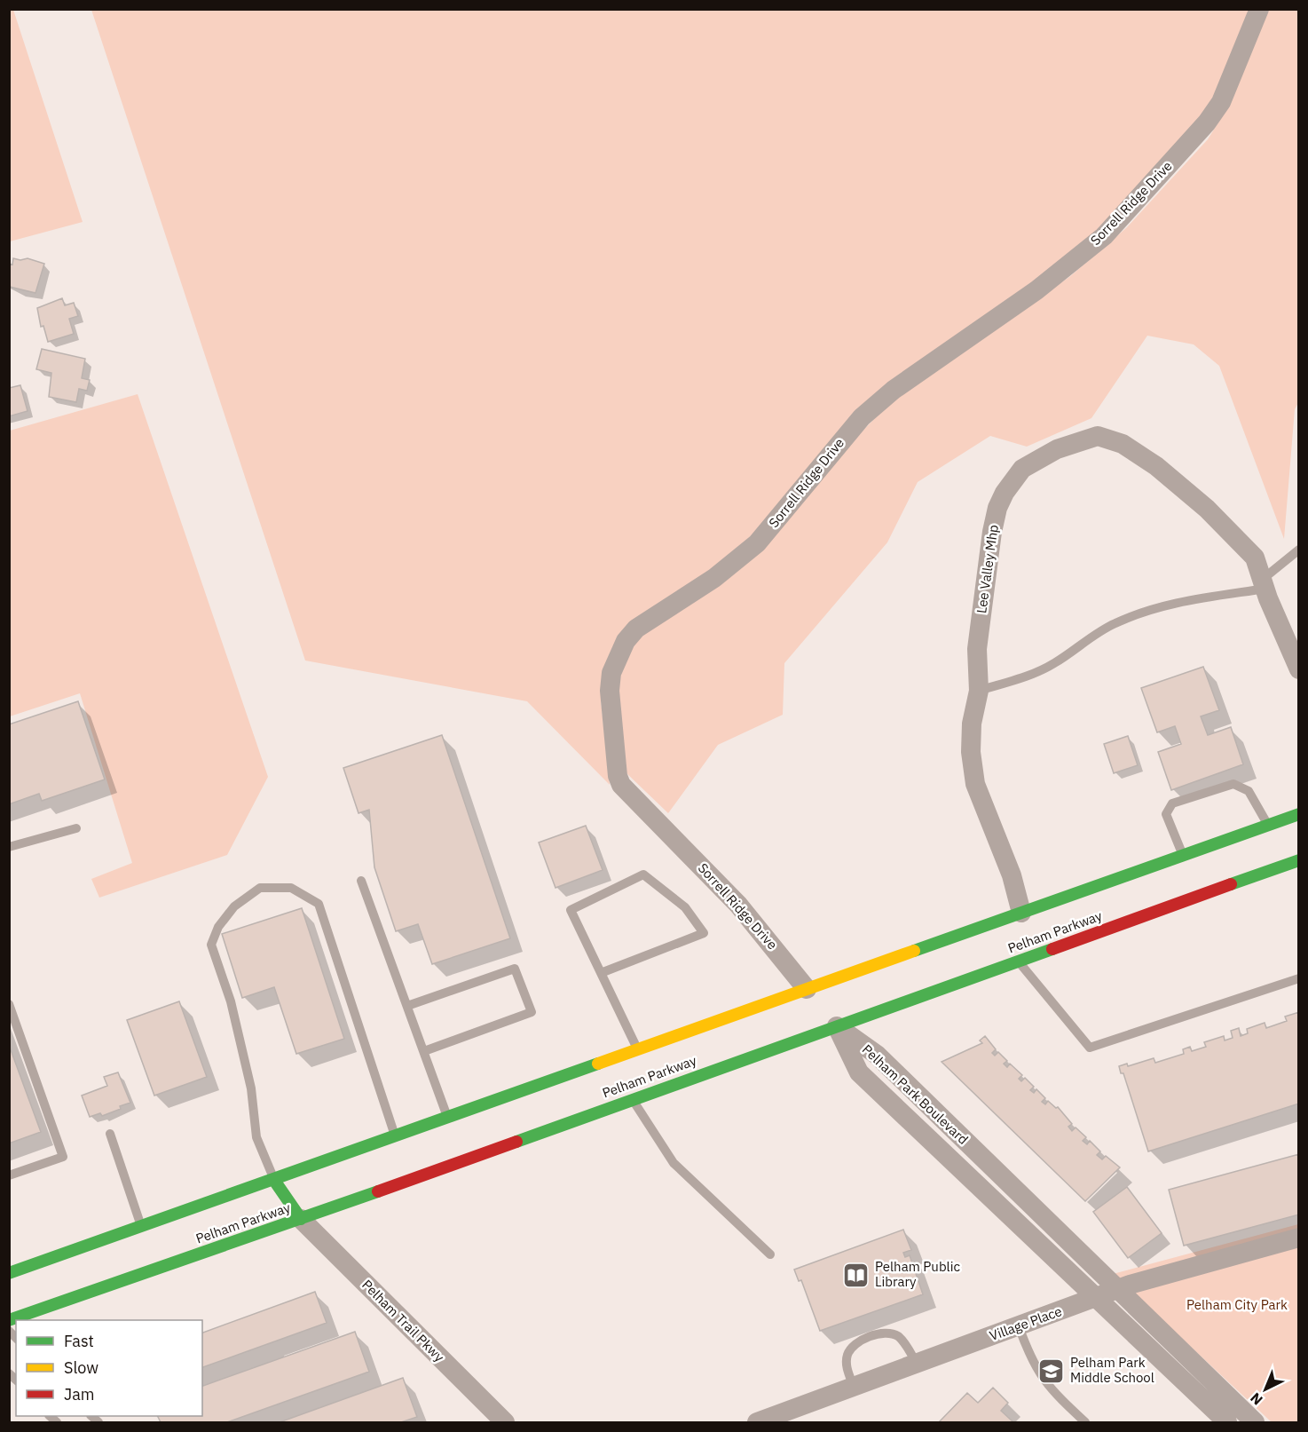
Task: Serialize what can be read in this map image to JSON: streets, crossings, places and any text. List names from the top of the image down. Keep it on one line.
{"streets":{"main road":["Pelham Parkway"],"street":["Sorrell Ridge Drive","Lee Valley Mhp","Pelham Park Boulevard","Pelham Trail Pkwy","Village Place"]},"crossings":[["Pelham Parkway","Pelham Park Boulevard"],["Pelham Parkway","Pelham Trail Pkwy"],["Pelham Park Boulevard","Village Place"]],"parks":["Pelham City Park"],"places":{"library":["Pelham Public Library"],"school or university":["Pelham Park Middle School"]},"legend":["Fast","Slow","Jam"],"north":"bottom left"}
